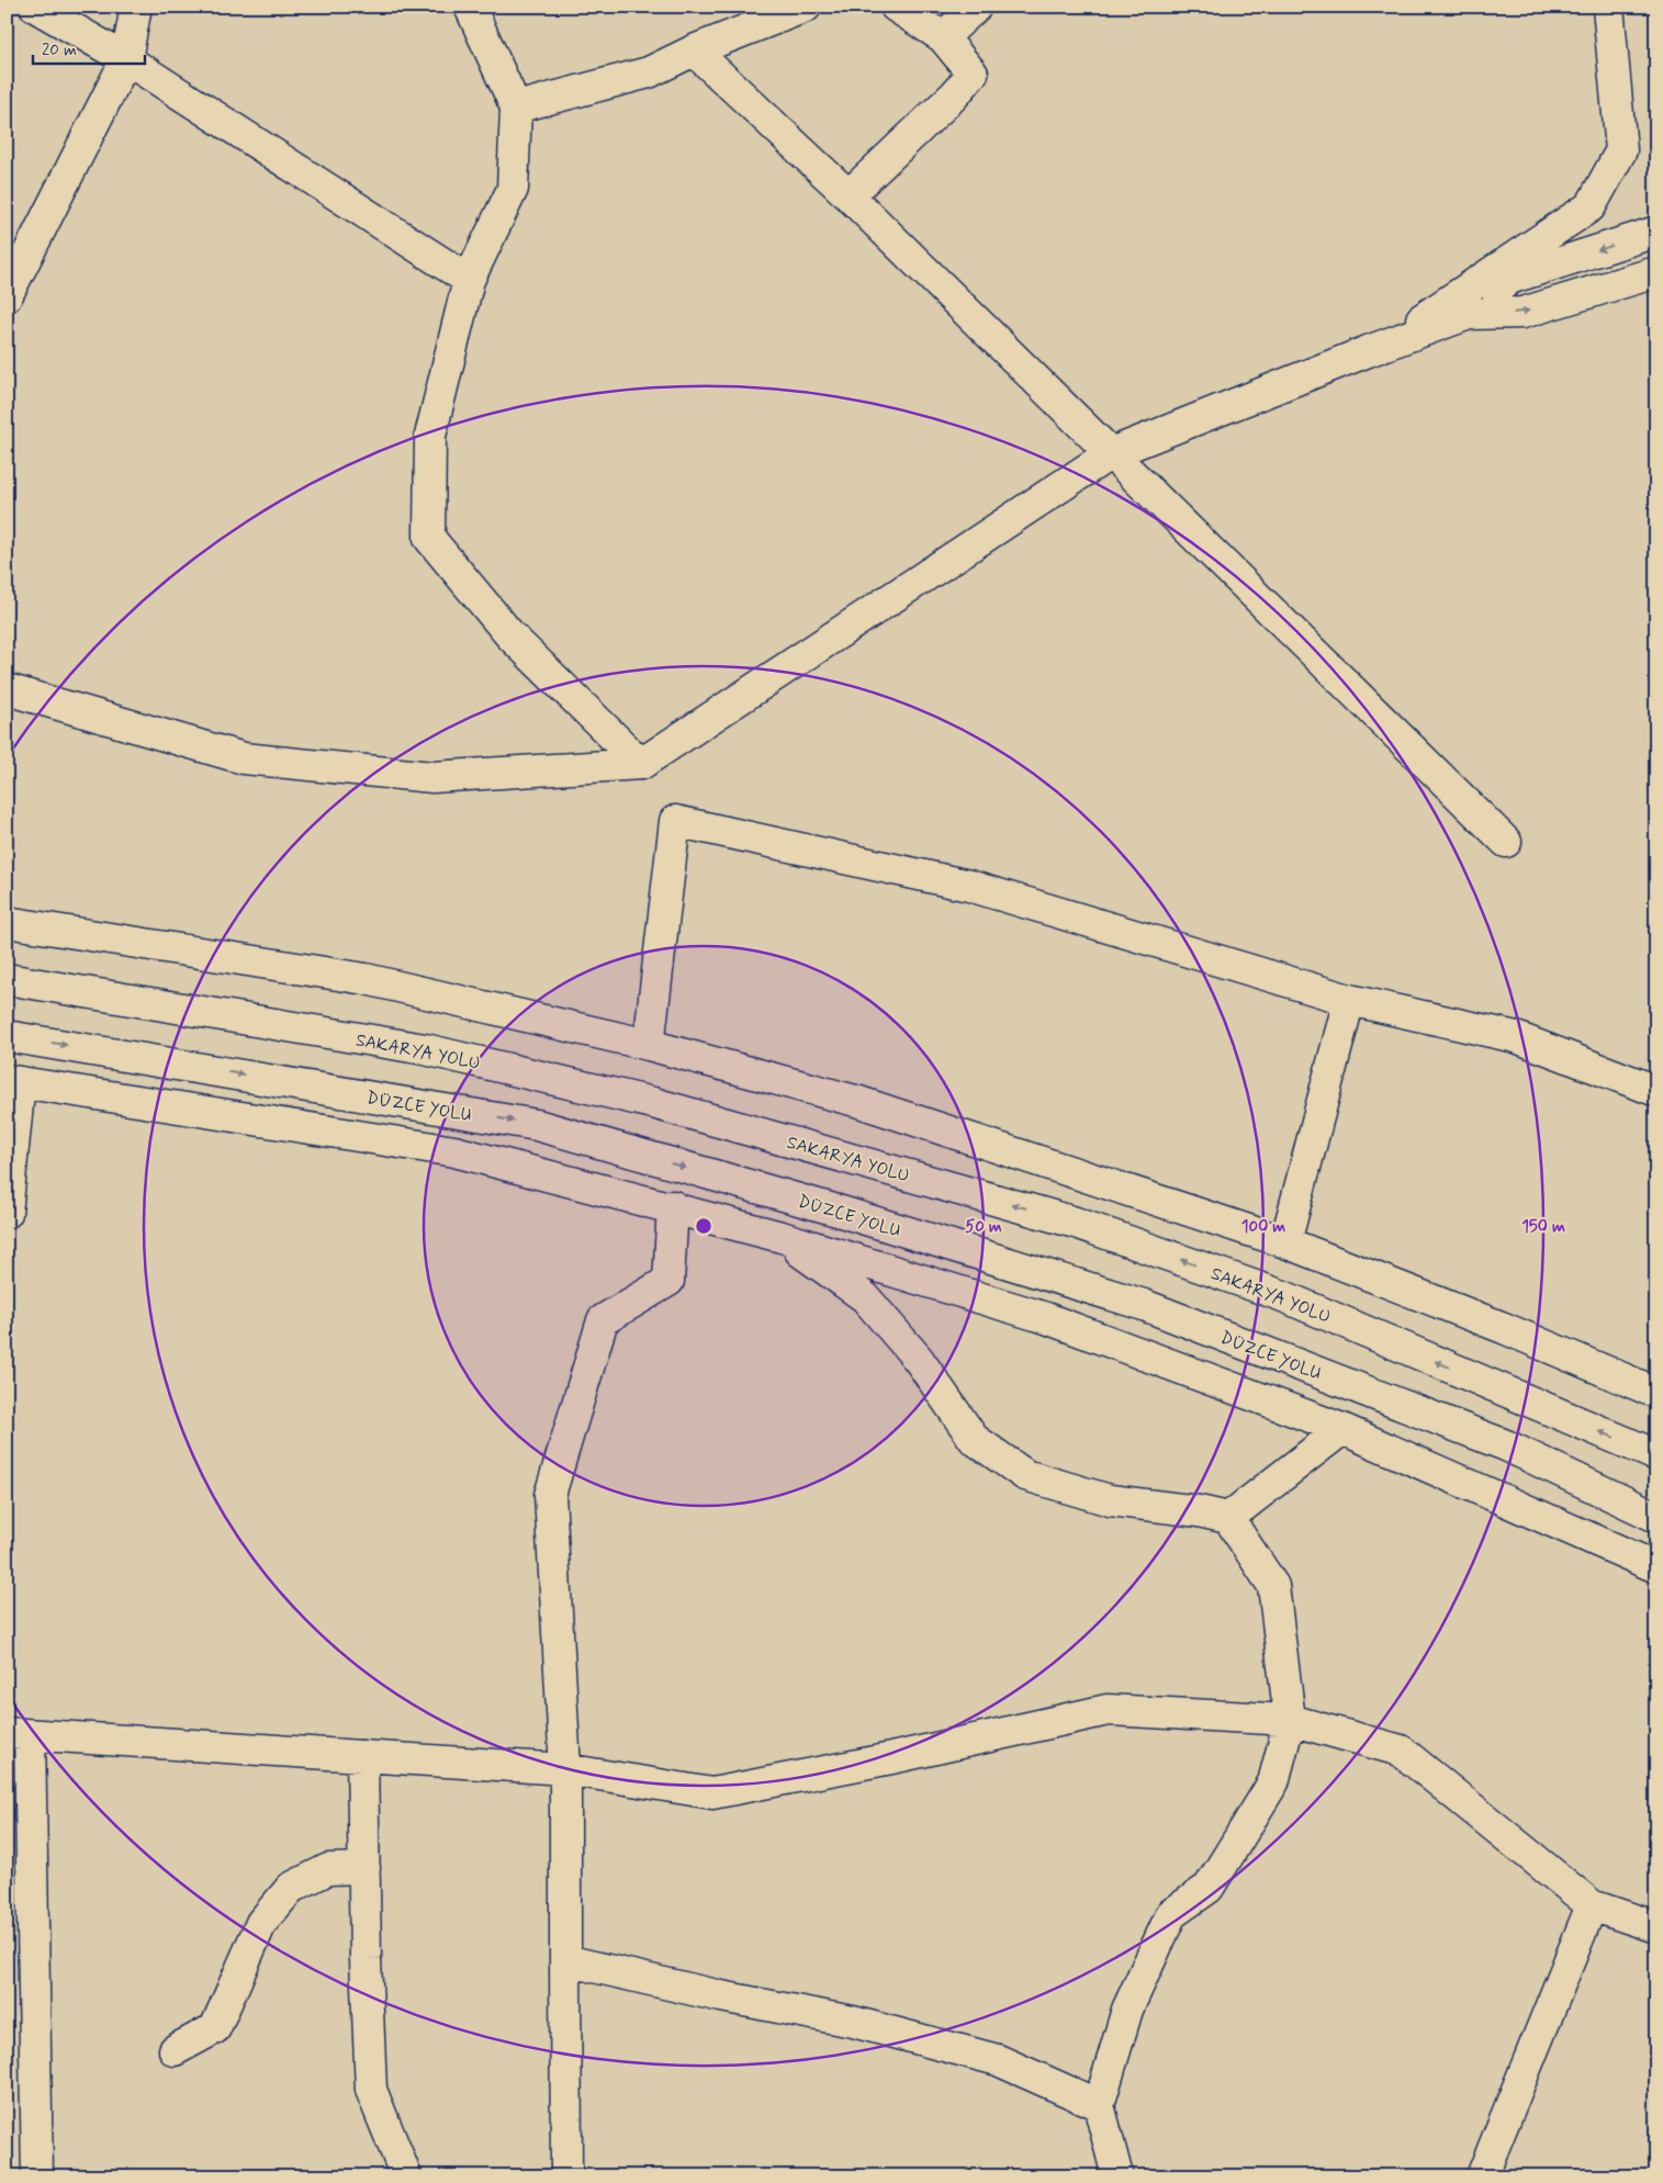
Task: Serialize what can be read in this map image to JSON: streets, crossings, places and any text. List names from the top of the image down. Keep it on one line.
{"streets":{"main road":["SAKARYA YOLU","DÜZCE YOLU"]},"scale_bar":"20 m","rings":["50 m","100 m","150 m"]}
